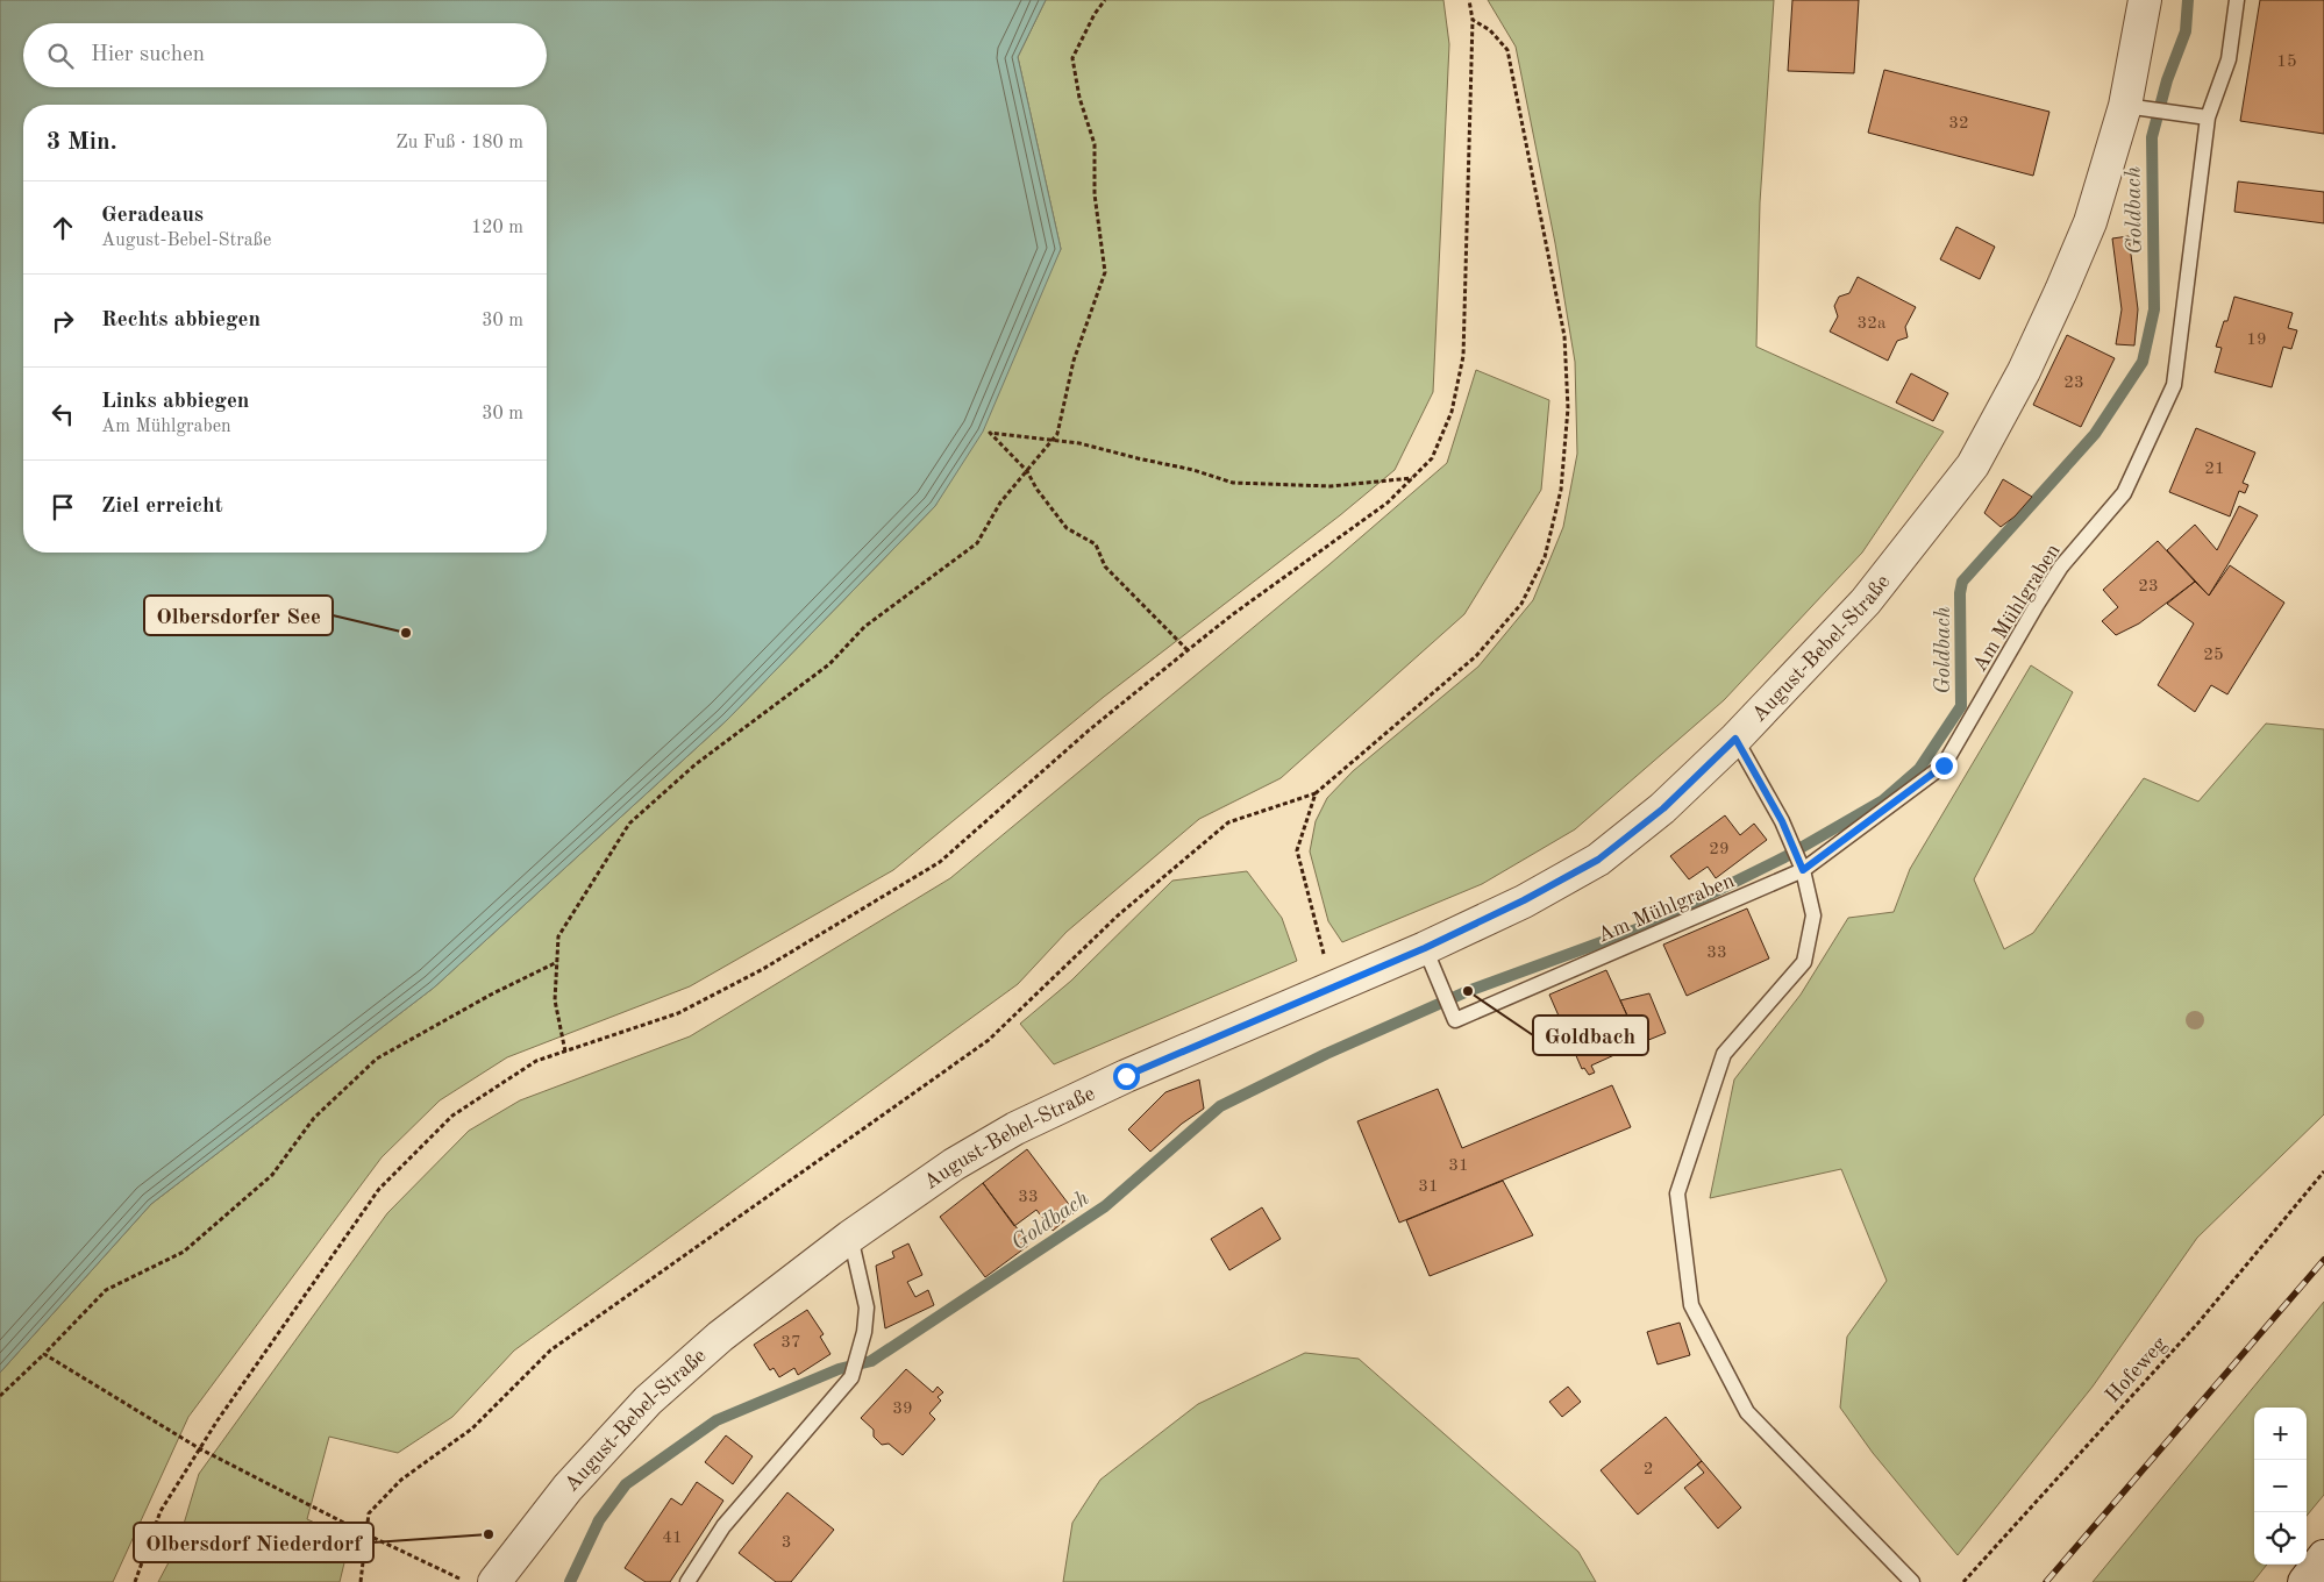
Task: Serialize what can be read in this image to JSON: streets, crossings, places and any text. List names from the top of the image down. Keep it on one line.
{"streets":{"street":["August-Bebel-Straße"],"lane":["Am Mühlgraben"],"path":["Hofeweg"]},"crossings":[["Am Mühlgraben","August-Bebel-Straße"]],"water":["Goldbach"],"places":["Olbersdorfer See","Goldbach","Olbersdorf Niederdorf"],"house_numbers":["15","32","32a","19","23","21","23","25","29","33","31","31","33","37","39","2","41","3"],"page":{"search":"Hier suchen","heading":["3 Min.","Zu Fuß · 180 m"],"list":[["Geradeaus","August-Bebel-Straße","120 m"],["Rechts abbiegen","30 m"],["Links abbiegen","Am Mühlgraben","30 m"],"Ziel erreicht"],"map_buttons":["+","−"]}}
